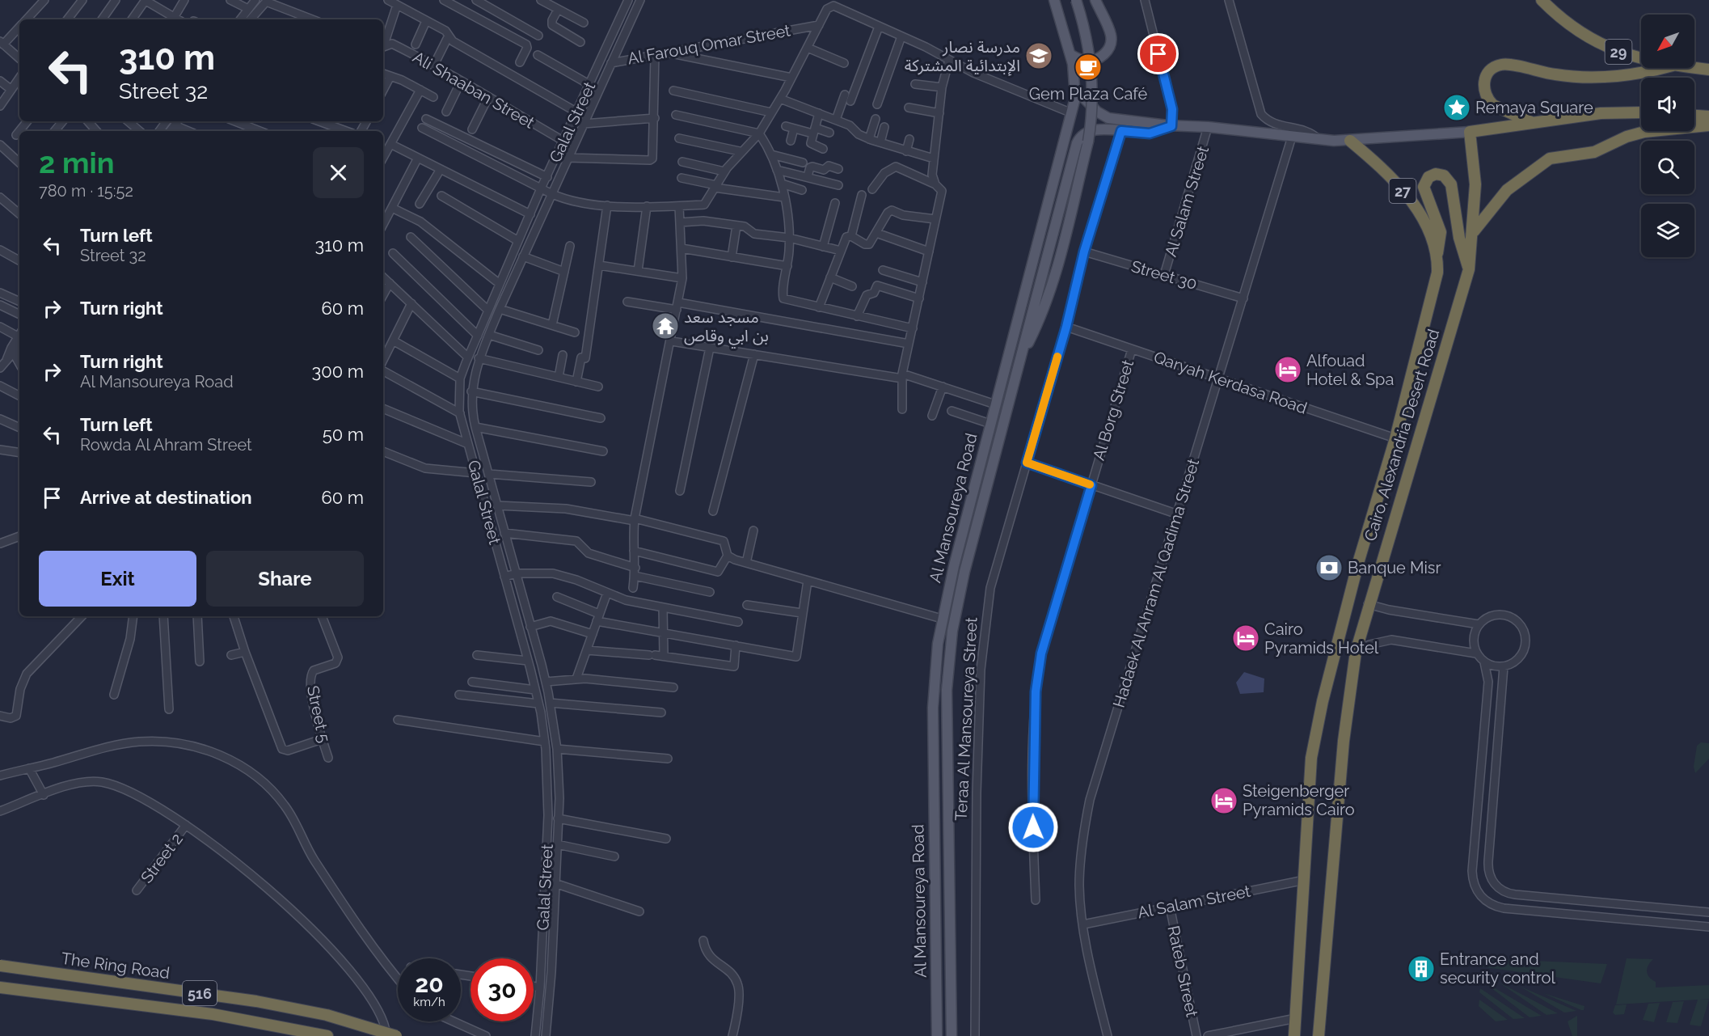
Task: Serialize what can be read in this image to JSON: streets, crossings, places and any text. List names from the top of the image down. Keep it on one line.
{"streets":{"highway":["29","27","Cairo, Alexandria Desert Road","The Ring Road","516"],"main road":["Al Mansoureya Road"],"street":["Al Farouq Omar Street","Ali Shaaban Street","Galal Street","Al Salam Street","Street 30","Qaryah Kerdasa Road","Al Borg Street","Hadaek Al Ahram Al Qadima Street","Street 5","Teraa Al Mansoureya Street","Street 2","Rateb Street"]},"crossings":[["Al Farouq Omar Street","Galal Street"],["Ali Shaaban Street","Galal Street"],["Al Salam Street","Street 30"],["Al Salam Street","Cairo, Alexandria Desert Road"],["Al Salam Street","Hadaek Al Ahram Al Qadima Street"],["Al Salam Street","Rateb Street"],["Street 30","Hadaek Al Ahram Al Qadima Street"],["Street 30","Teraa Al Mansoureya Street"],["Qaryah Kerdasa Road","Al Borg Street"],["Qaryah Kerdasa Road","Cairo, Alexandria Desert Road"],["Qaryah Kerdasa Road","Hadaek Al Ahram Al Qadima Street"],["Qaryah Kerdasa Road","Teraa Al Mansoureya Street"],["Al Mansoureya Road","Teraa Al Mansoureya Street"]],"places":{"school or university":["مدرسة نصار الإبتدائية المشتركة"],"cafe":["Gem Plaza Café"],"place":["Remaya Square"],"temple":["مسجد سعد بن ابي وقاص"],"hotel":["Alfouad Hotel & Spa","Cairo Pyramids Hotel","Steigenberger Pyramids Cairo"],"bank":["Banque Misr"],"building":["Entrance and security control"]},"north":"bottom left","page":{"turn":["310 m","Street 32"],"heading":["2 min","780 m · 15:52"],"list":[{"name":"Turn left","note":"Street 32","value":"310 m"},{"name":"Turn right","value":"60 m"},{"name":"Turn right","note":"Al Mansoureya Road","value":"300 m"},{"name":"Turn left","note":"Rowda Al Ahram Street","value":"50 m"},{"name":"Arrive at destination","value":"60 m"}],"buttons":["Exit","Share"],"speed":"20 km/h","limit":"30"}}
